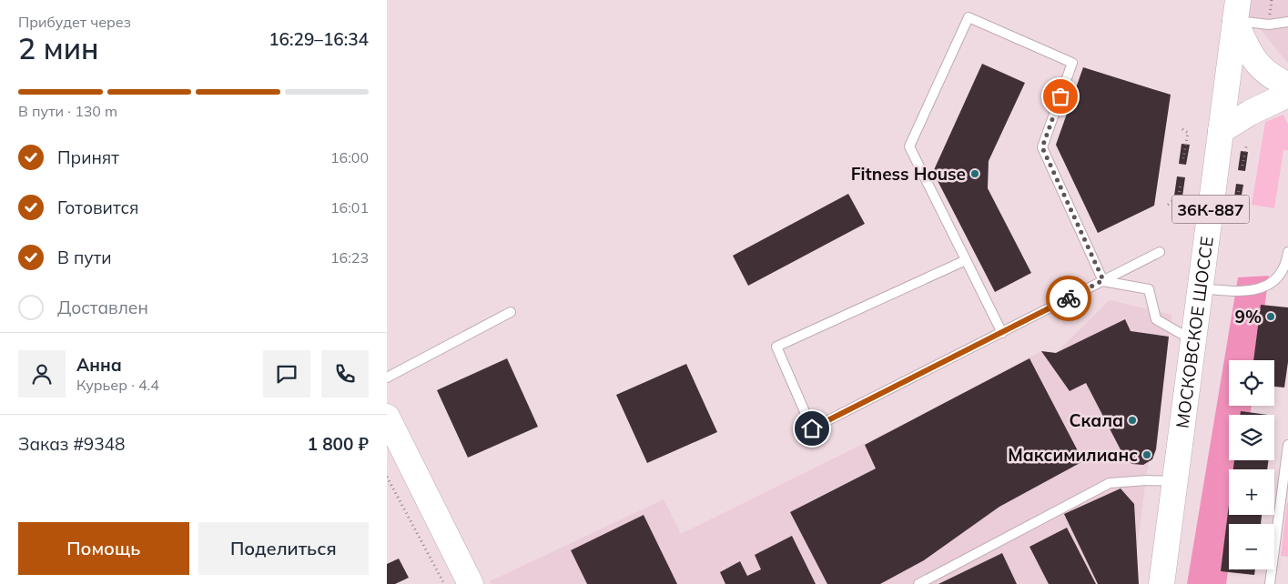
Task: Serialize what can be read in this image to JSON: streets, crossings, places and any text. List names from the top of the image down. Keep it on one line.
{"streets":{"main road":["36К-887","МОСКОВСКОЕ ШОССЕ"]},"places":["Fitness House","9%","Скала","Максимилианс"],"page":{"heading":["2 мин","Прибудет через","16:29–16:34"],"panel":["Анна","Курьер · 4.4","Заказ #9348","1 800 ₽"],"bar":"В пути · 130 m","list":[["Принят","16:00"],["Готовится","16:01"],["В пути","16:23"],"Доставлен"],"map_buttons":["+","−"],"buttons":["Помощь","Поделиться"]}}
